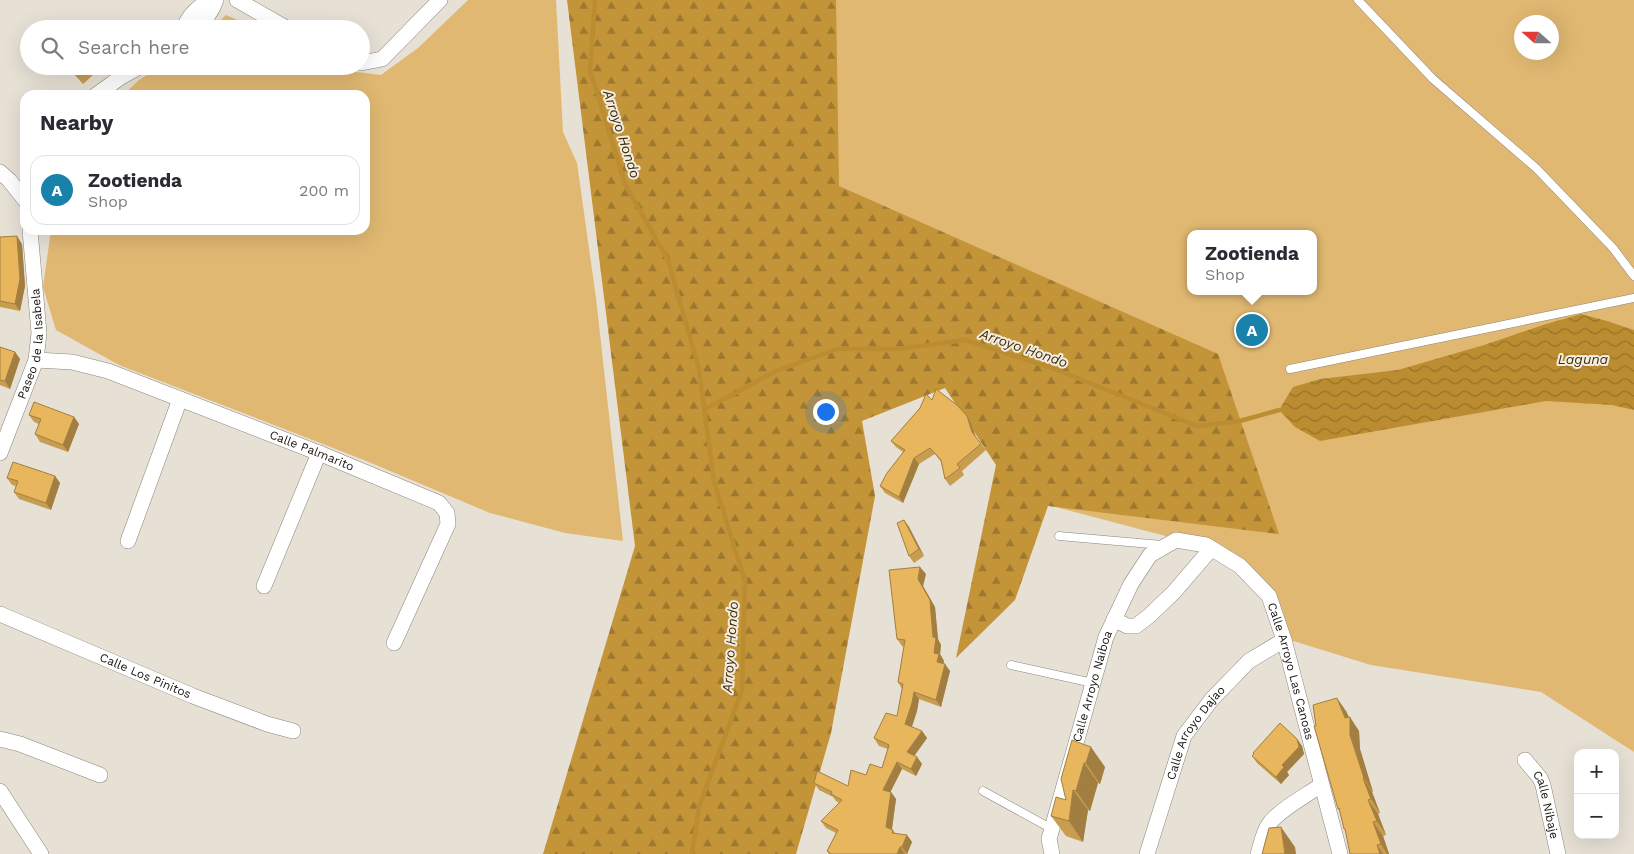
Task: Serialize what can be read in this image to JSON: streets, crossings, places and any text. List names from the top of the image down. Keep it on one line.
{"streets":{"street":["Paseo de la Isabela","Calle Palmarito","Calle Arroyo Las Canoas","Calle Los Pinitos","Calle Arroyo Naiboa","Calle Arroyo Dajao","Calle Nibaje"]},"crossings":[["Paseo de la Isabela","Calle Palmarito"],["Calle Arroyo Las Canoas","Calle Arroyo Naiboa"],["Calle Arroyo Las Canoas","Calle Arroyo Dajao"]],"water":["Arroyo Hondo","Laguna"],"north":"left","page":{"search":"Search here","heading":"Nearby","list":[{"mark":"A","name":"Zootienda","note":"Shop","value":"200 m"}],"popup":["Zootienda","Shop"],"pins":"A","map_buttons":["+","−"]}}
